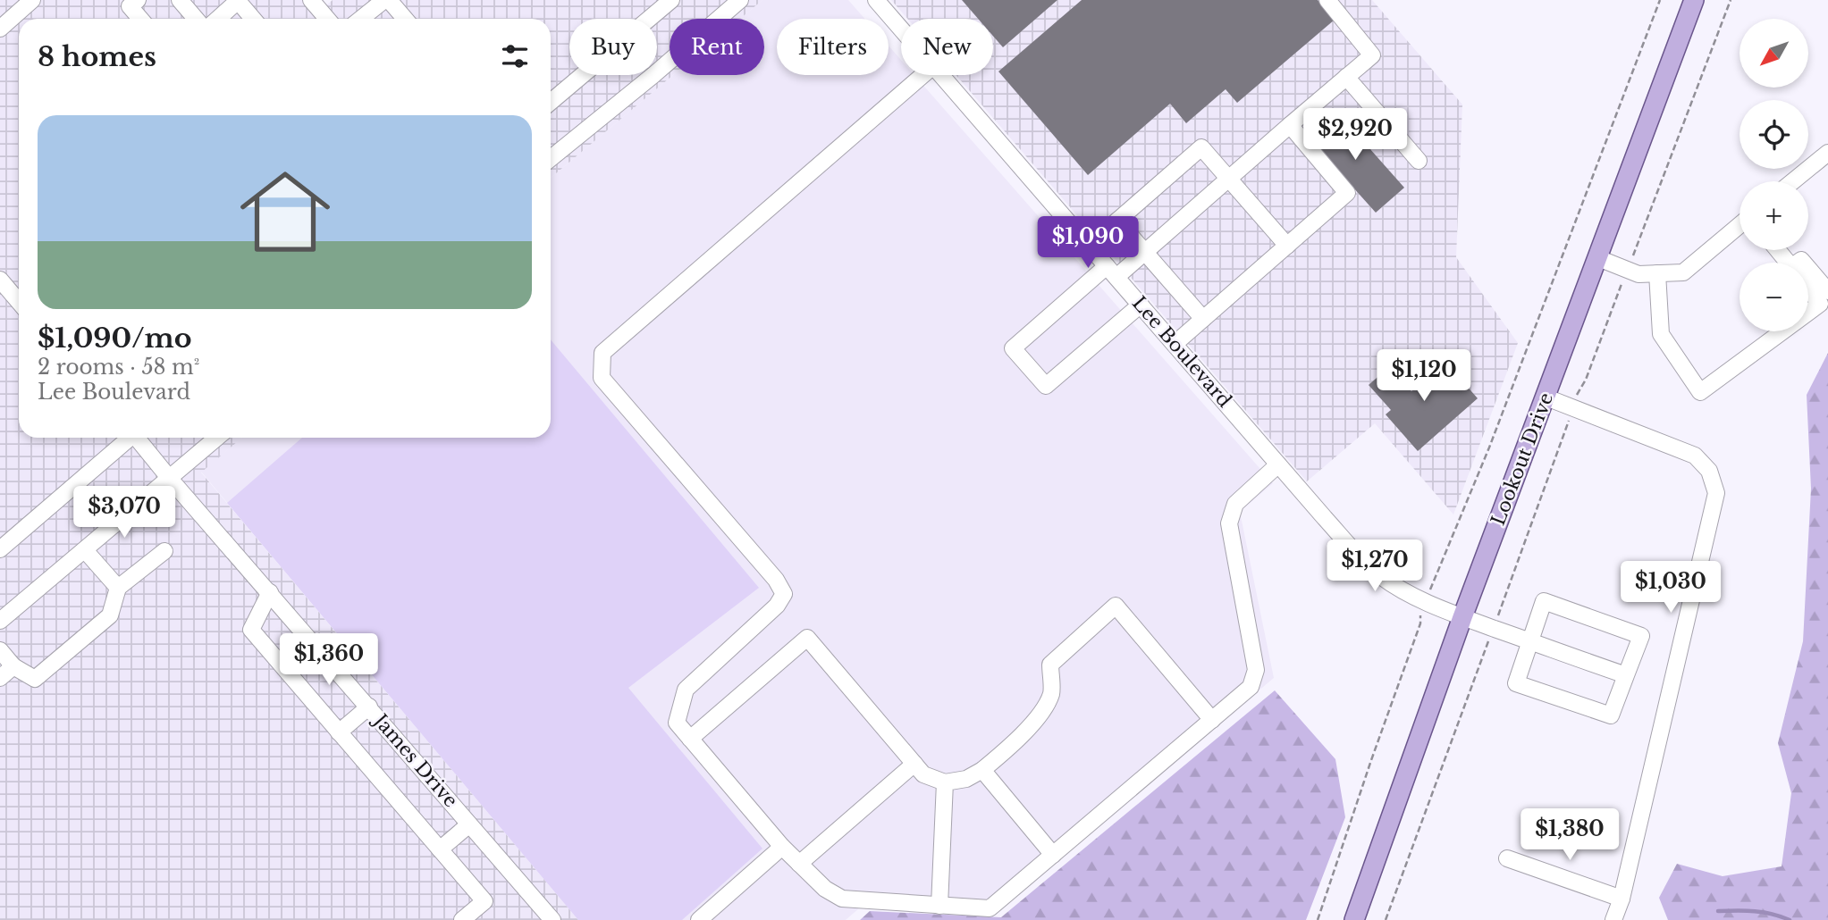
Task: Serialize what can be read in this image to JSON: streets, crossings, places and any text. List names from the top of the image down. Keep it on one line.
{"streets":{"main road":["Lookout Drive"],"street":["Lee Boulevard","James Drive"]},"crossings":[["Lee Boulevard","Lookout Drive"]],"north":"bottom left","page":{"map_buttons":["+","−"],"chip":["Buy","Rent","Filters","New"],"heading":"8 homes","list":[{"name":"$1,090/mo","note":"2 rooms · 58 m² · Lee Boulevard"}],"price":["$2,920","$1,090","$1,120","$3,070","$1,270","$1,030","$1,360","$1,380"]}}
